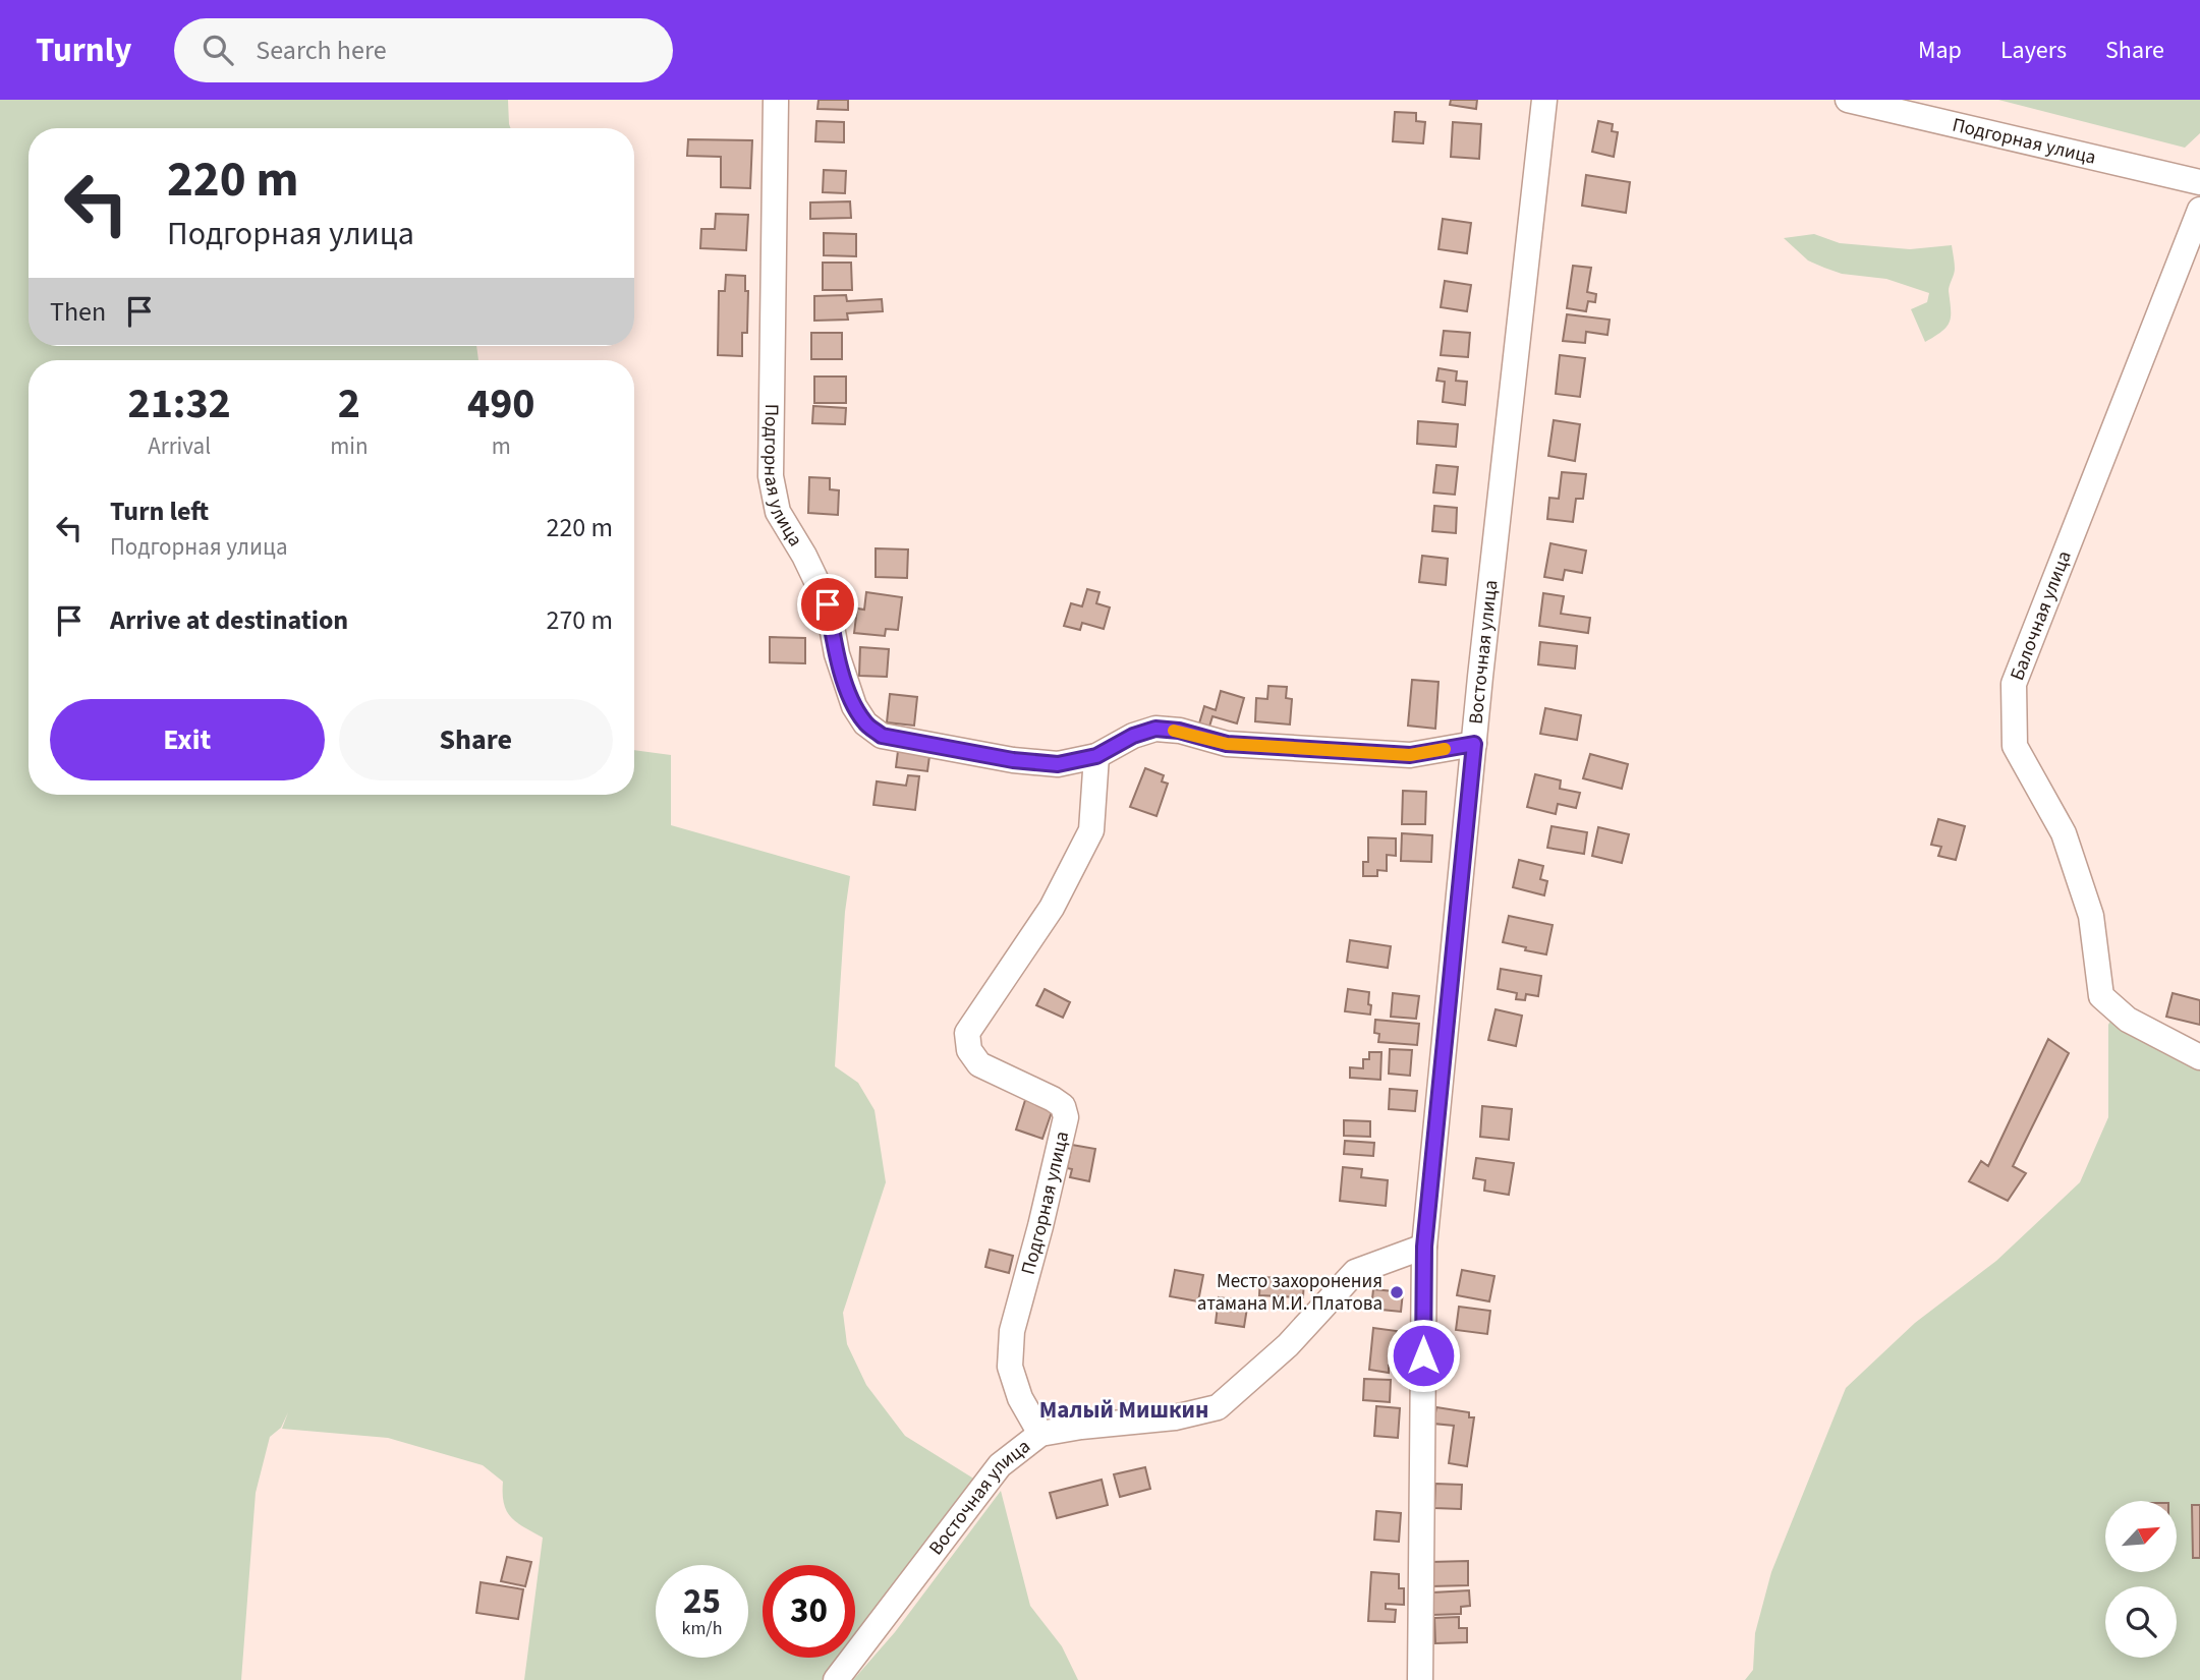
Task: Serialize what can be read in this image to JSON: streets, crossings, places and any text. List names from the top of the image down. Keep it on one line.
{"streets":{"street":["Подгорная улица","Балочная улица","Восточная улица"]},"crossings":[["Подгорная улица","Восточная улица"]],"districts":["Малый Мишкин"],"places":["Место захоронения атамана М.И. Платова"],"north":"top right","page":{"header":"Turnly","search":"Search here","nav":["Map","Layers","Share"],"turn":["220 m","Подгорная улица"],"then":"Then","eta":["21:32","Arrival","2","min","490","m"],"list":[{"name":"Turn left","note":"Подгорная улица","value":"220 m"},{"name":"Arrive at destination","value":"270 m"}],"buttons":["Exit","Share"],"speed":"25 km/h","limit":"30"}}
